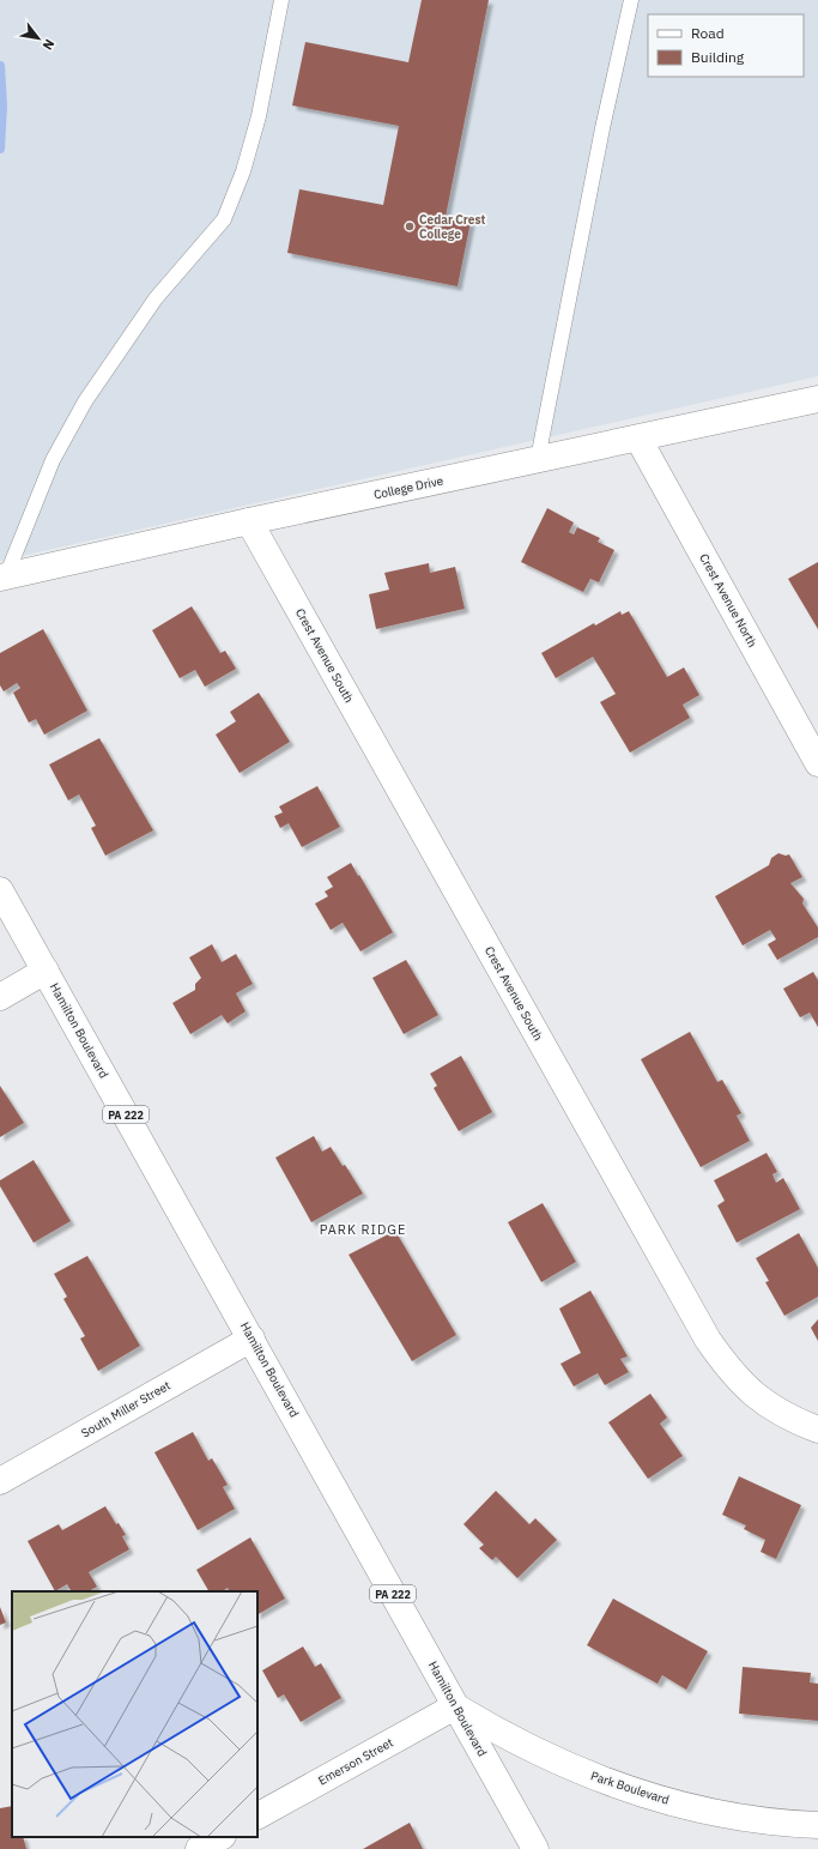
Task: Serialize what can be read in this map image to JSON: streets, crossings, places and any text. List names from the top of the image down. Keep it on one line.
{"streets":{"street":["College Drive","Crest Avenue North","Crest Avenue South","Hamilton Boulevard","PA 222","South Miller Street","Emerson Street","Park Boulevard"]},"crossings":[["College Drive","Crest Avenue North"],["College Drive","Crest Avenue South"],["Hamilton Boulevard","South Miller Street"],["Hamilton Boulevard","Emerson Street"],["Hamilton Boulevard","Park Boulevard"],["Emerson Street","Park Boulevard"]],"districts":["PARK RIDGE"],"places":["Cedar Crest College"],"legend":["Road","Building"],"north":"bottom right"}
